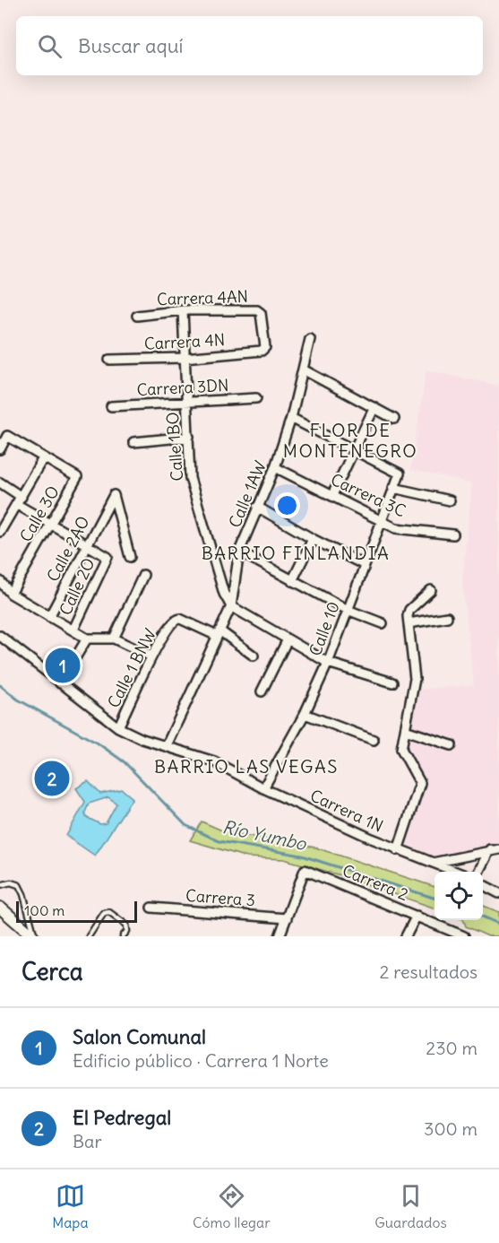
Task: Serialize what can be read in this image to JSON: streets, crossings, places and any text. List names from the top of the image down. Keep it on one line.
{"streets":{"street":["Carrera 4AN","Carrera 4N","Carrera 3DN","Calle 1BO","Calle 1AW","Carrera 3C","Calle 3O","Calle 2AO","Calle 2O","Calle 10","Calle 1 BNW","Carrera 1N","Carrera 2","Carrera 3"]},"crossings":[["Carrera 4AN","Carrera 4N"],["Carrera 4AN","Calle 1BO"],["Carrera 4N","Calle 1BO"],["Carrera 3DN","Calle 1BO"],["Calle 1BO","Calle 1AW"],["Calle 1AW","Carrera 3C"],["Calle 1AW","Calle 1 BNW"],["Calle 1AW","Carrera 1N"],["Carrera 3C","Calle 10"],["Calle 2AO","Calle 2O"],["Calle 10","Carrera 1N"],["Calle 1 BNW","Carrera 1N"],["Carrera 2","Carrera 3"]],"districts":["FLOR DE MONTENEGRO","BARRIO FINLANDIA","BARRIO LAS VEGAS"],"water":["Río Yumbo"],"scale_bar":"100 m","page":{"search":"Buscar aquí","pins":["1","2"],"scale":"100 m","heading":["Cerca","2 resultados"],"list":[{"mark":"1","name":"Salon Comunal","note":"Edificio público · Carrera 1 Norte","value":"230 m"},{"mark":"2","name":"El Pedregal","note":"Bar","value":"300 m"}],"nav":["Mapa","Cómo llegar","Guardados"]}}
